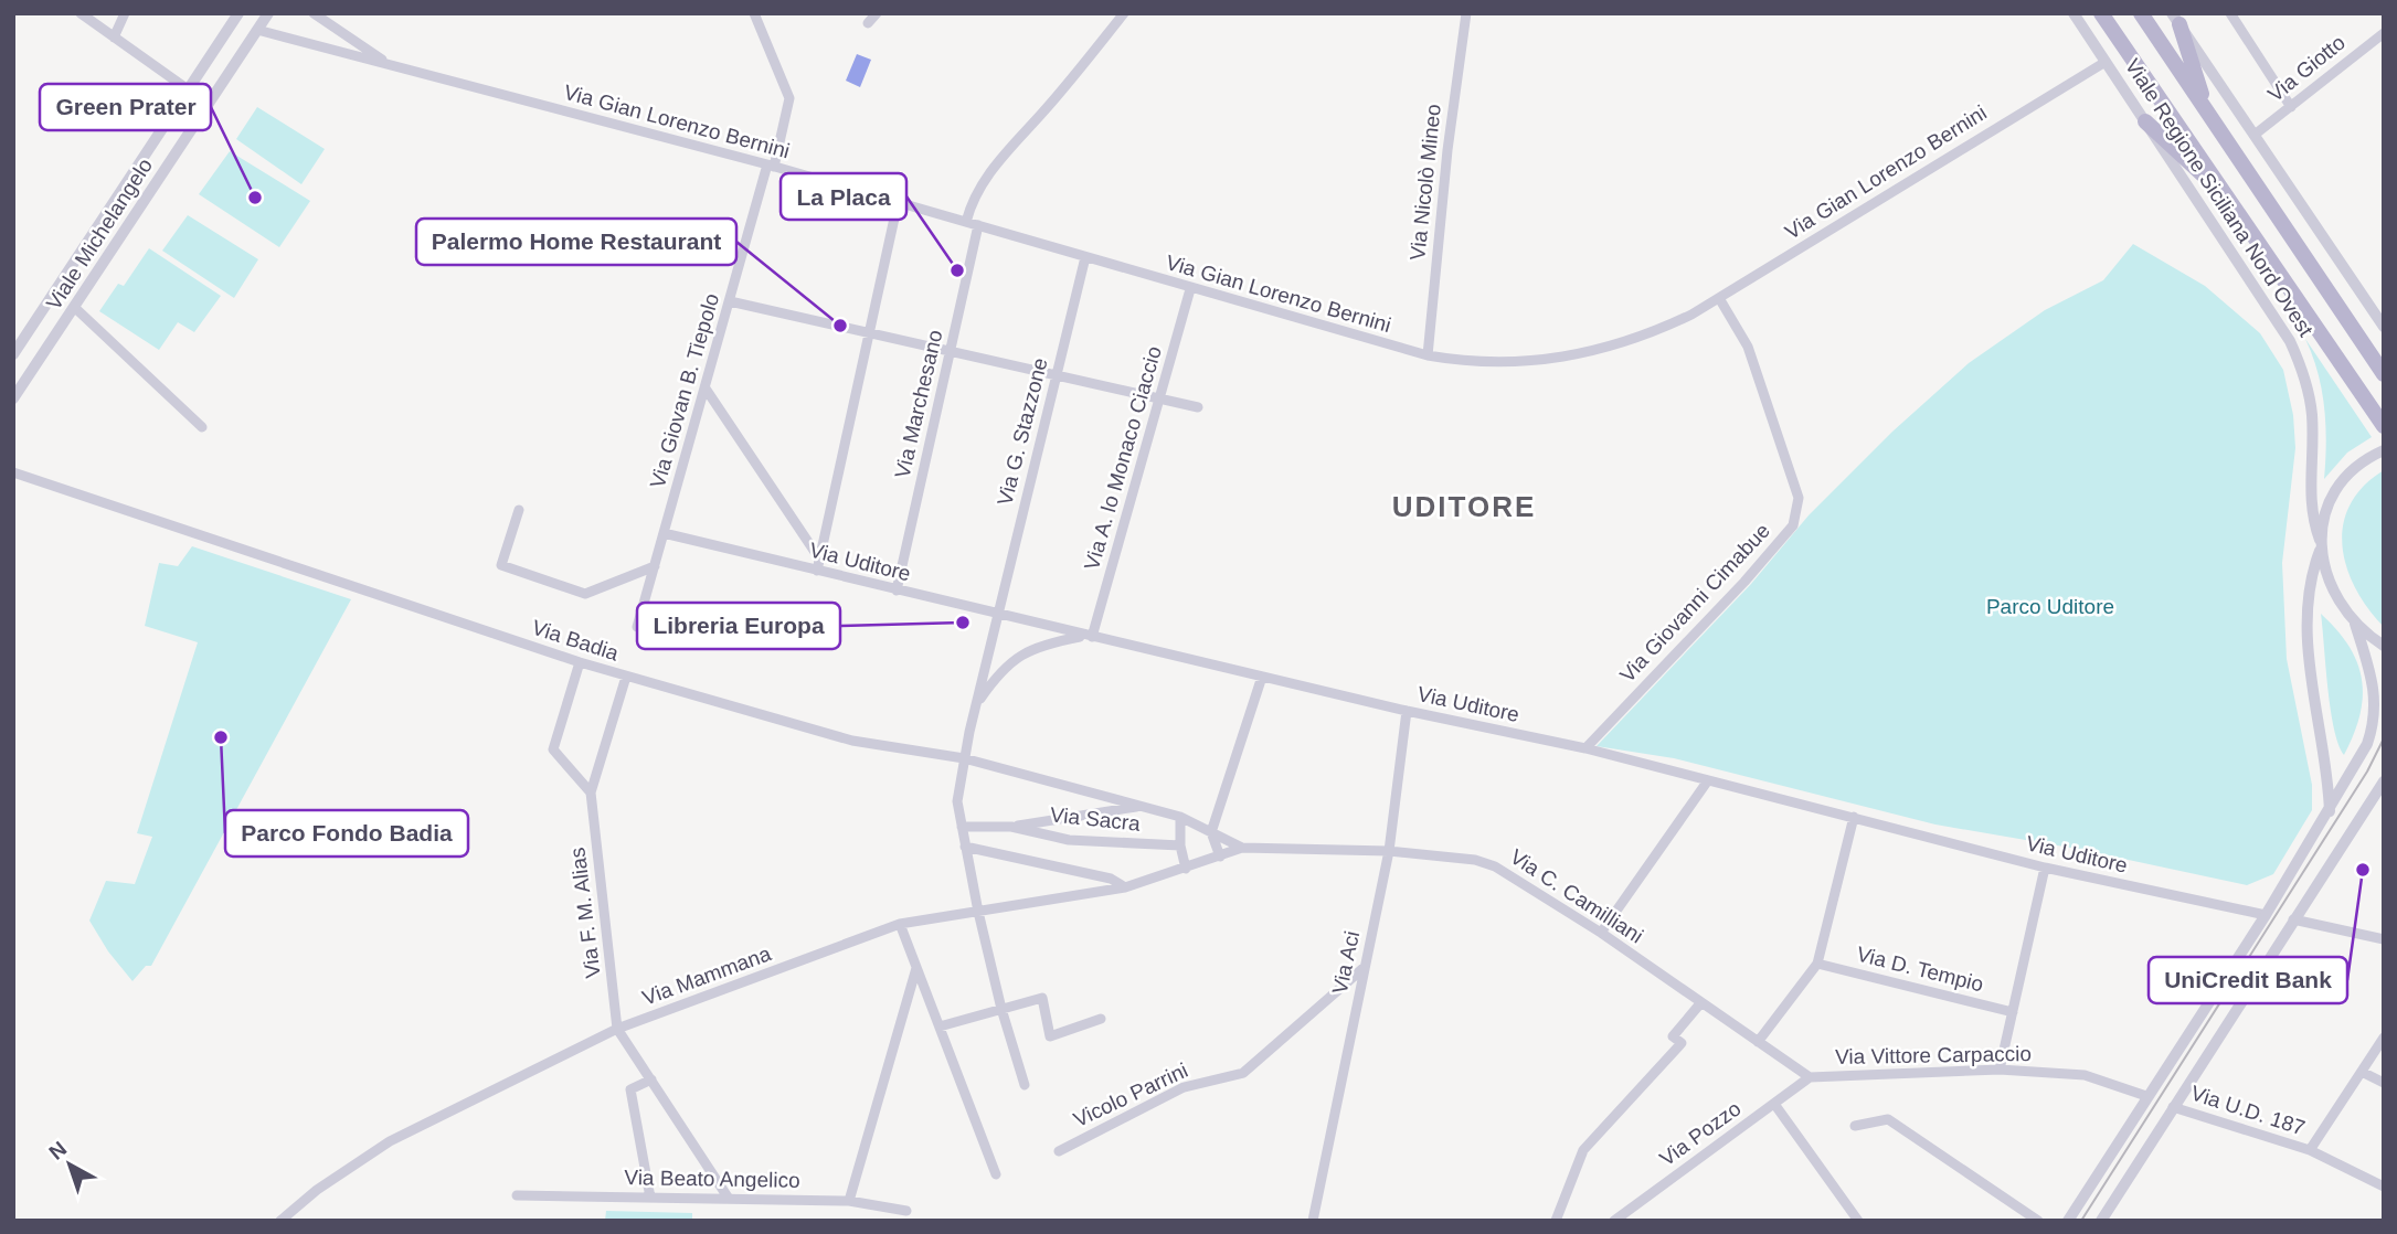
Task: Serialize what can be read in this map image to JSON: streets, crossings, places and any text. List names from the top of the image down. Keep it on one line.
{"streets":{"main road":["Viale Regione Siciliana Nord Ovest"],"street":["Via Giotto","Via Gian Lorenzo Bernini","Via Nicolò Mineo","Viale Michelangelo","Via Giovan B. Tiepolo","Via Marchesano","Via G. Stazzone","Via A. lo Monaco Ciaccio","Via Uditore","Via Giovanni Cimabue","Via Badia","Via Sacra","Via C. Camilliani","Via F. M. Alias","Via Aci","Via D. Tempio","Via Mammana","Via Vittore Carpaccio","Vicolo Parrini","Via U.D. 187","Via Pozzo","Via Beato Angelico"]},"crossings":[["Via Gian Lorenzo Bernini","Via Nicolò Mineo"],["Via Gian Lorenzo Bernini","Viale Regione Siciliana Nord Ovest"],["Via Gian Lorenzo Bernini","Viale Michelangelo"],["Via Gian Lorenzo Bernini","Via Giovan B. Tiepolo"],["Via Gian Lorenzo Bernini","Via Marchesano"],["Via Gian Lorenzo Bernini","Via G. Stazzone"],["Via Gian Lorenzo Bernini","Via A. lo Monaco Ciaccio"],["Via Gian Lorenzo Bernini","Via Giovanni Cimabue"],["Via Giovan B. Tiepolo","Via Uditore"],["Via Marchesano","Via Uditore"],["Via G. Stazzone","Via Uditore"],["Via G. Stazzone","Via Badia"],["Via G. Stazzone","Via Sacra"],["Via G. Stazzone","Via Mammana"],["Via A. lo Monaco Ciaccio","Via Uditore"],["Via Uditore","Via Giovanni Cimabue"],["Via Uditore","Via Aci"],["Via Badia","Via C. Camilliani"],["Via Badia","Via F. M. Alias"],["Via Badia","Via Mammana"],["Via C. Camilliani","Via Aci"],["Via C. Camilliani","Via Mammana"],["Via C. Camilliani","Via Vittore Carpaccio"],["Via C. Camilliani","Via Pozzo"],["Via F. M. Alias","Via Mammana"],["Via Aci","Vicolo Parrini"],["Via Vittore Carpaccio","Via Pozzo"]],"districts":["UDITORE"],"parks":["Parco Uditore"],"places":["Green Prater","La Placa","Palermo Home Restaurant","Libreria Europa","Parco Fondo Badia","UniCredit Bank"],"north":"top left"}
